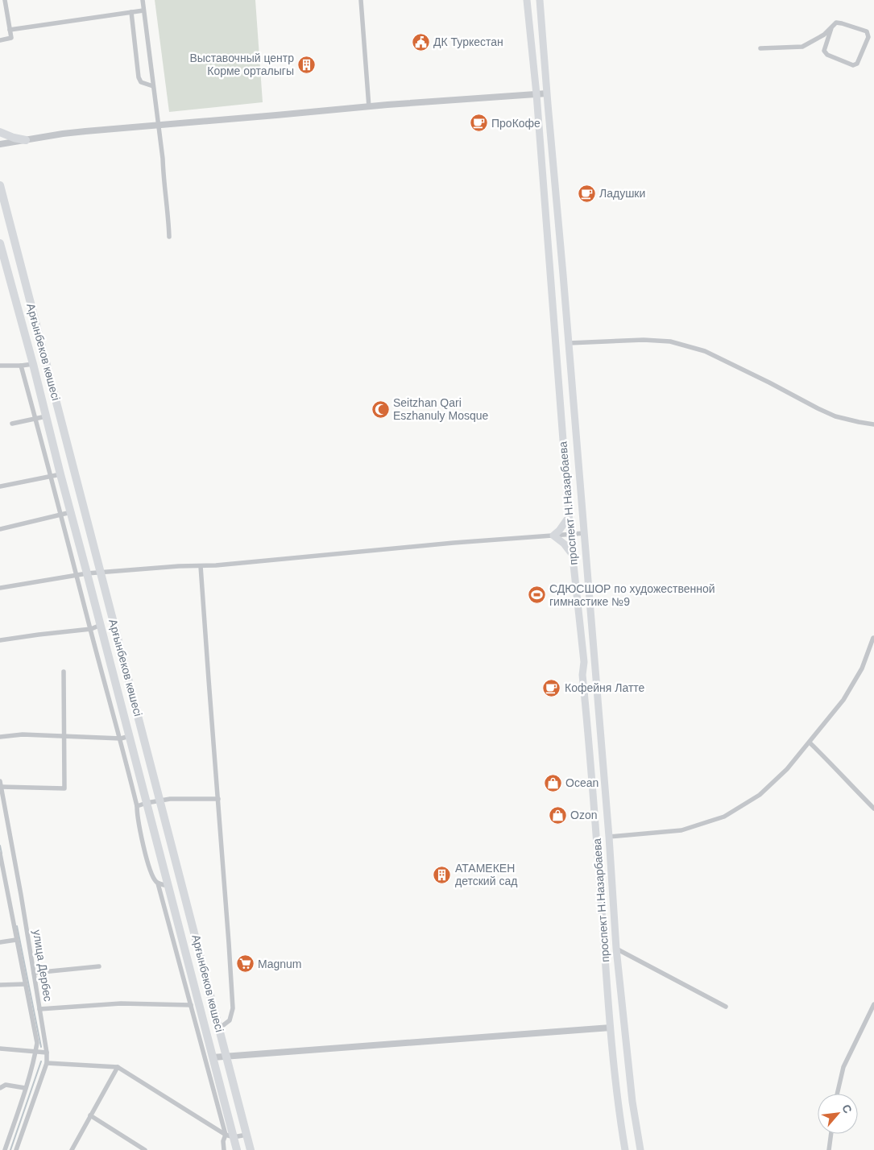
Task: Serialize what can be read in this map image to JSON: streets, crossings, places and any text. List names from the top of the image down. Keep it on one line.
{"streets":{"main road":["Арғынбеков көшесі","проспект Н.Назарбаева"],"street":["улица Дербес"]},"places":{"public building":["ДК Туркестан"],"building":["Выставочный центр Корме орталыгы","АТАМЕКЕН детский сад"],"cafe":["ПроКофе","Ладушки","Кофейня Латте"],"mosque":["Seitzhan Qari Eszhanuly Mosque"],"sports":["СДЮСШОР по художественной гимнастике №9"],"shop":["Ocean","Ozon"],"supermarket":["Magnum"]},"north":"top right"}
